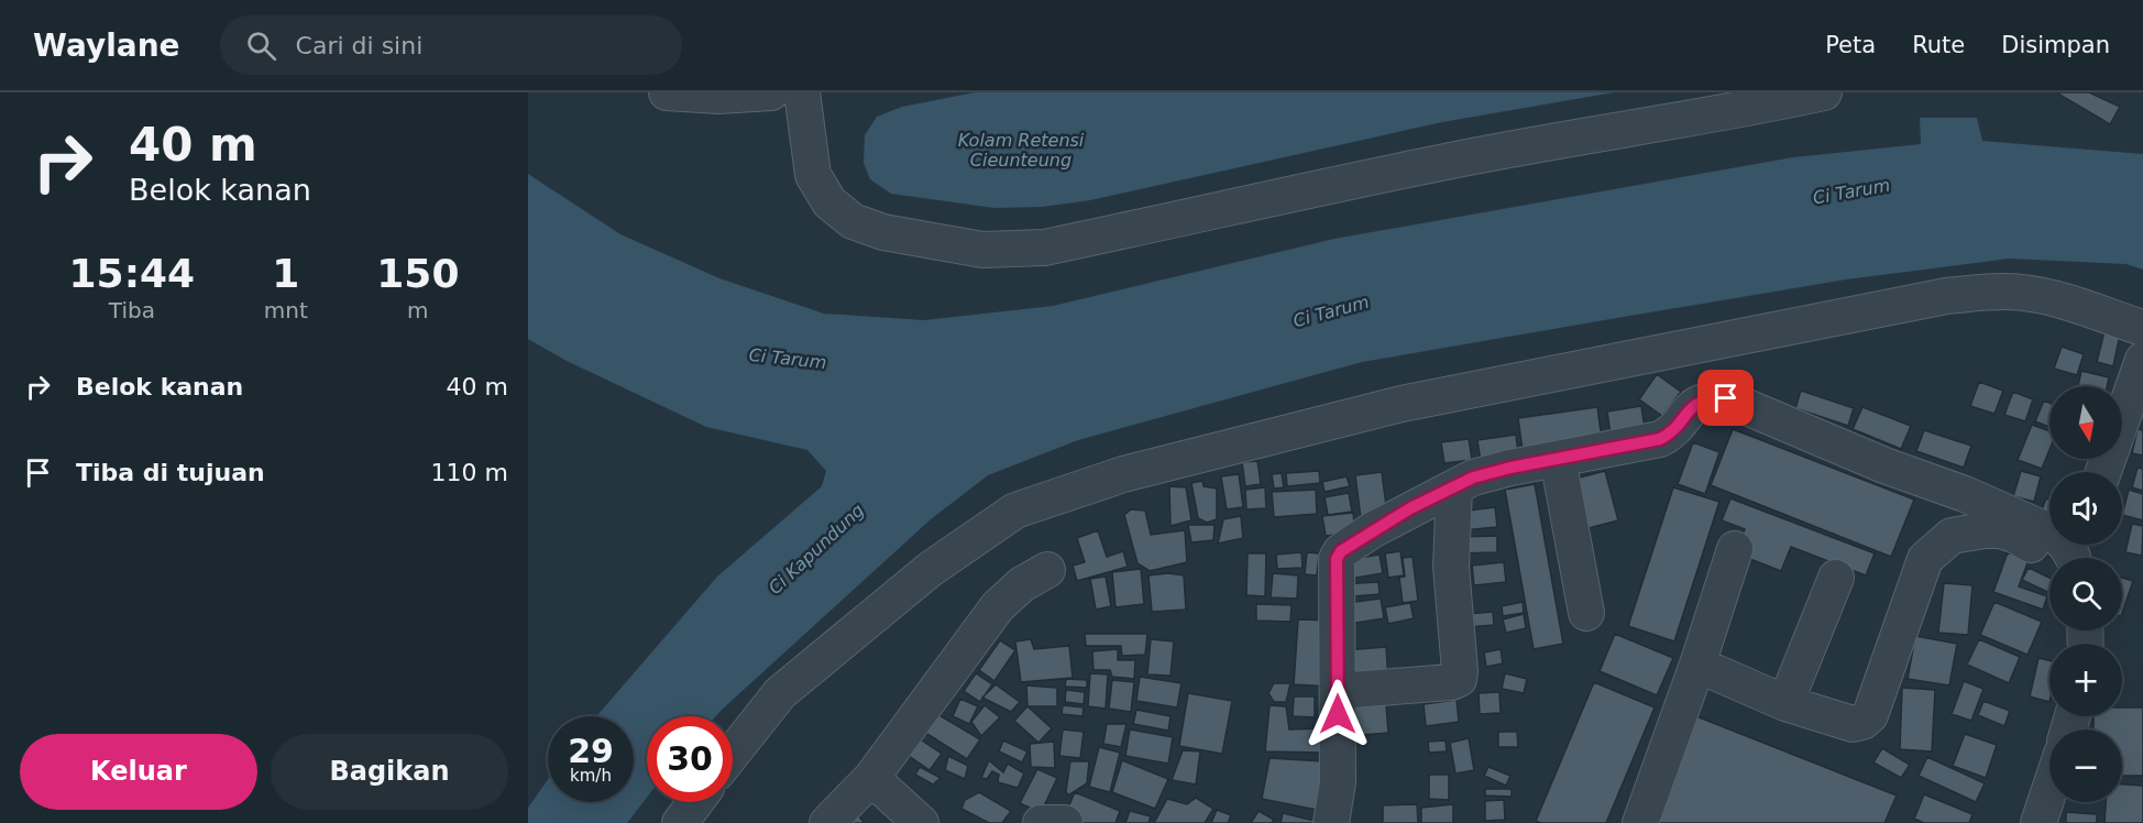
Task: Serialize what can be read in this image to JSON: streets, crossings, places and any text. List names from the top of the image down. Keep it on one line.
{"water":["Kolam Retensi Cieunteung","Ci Tarum","Ci Kapundung"],"north":"bottom","page":{"header":"Waylane","search":"Cari di sini","nav":["Peta","Rute","Disimpan"],"turn":["40 m","Belok kanan"],"eta":["15:44","Tiba","1","mnt","150","m"],"list":[{"name":"Belok kanan","value":"40 m"},{"name":"Tiba di tujuan","value":"110 m"}],"map_buttons":["+","−"],"speed":"29 km/h","limit":"30","buttons":["Keluar","Bagikan"]}}
